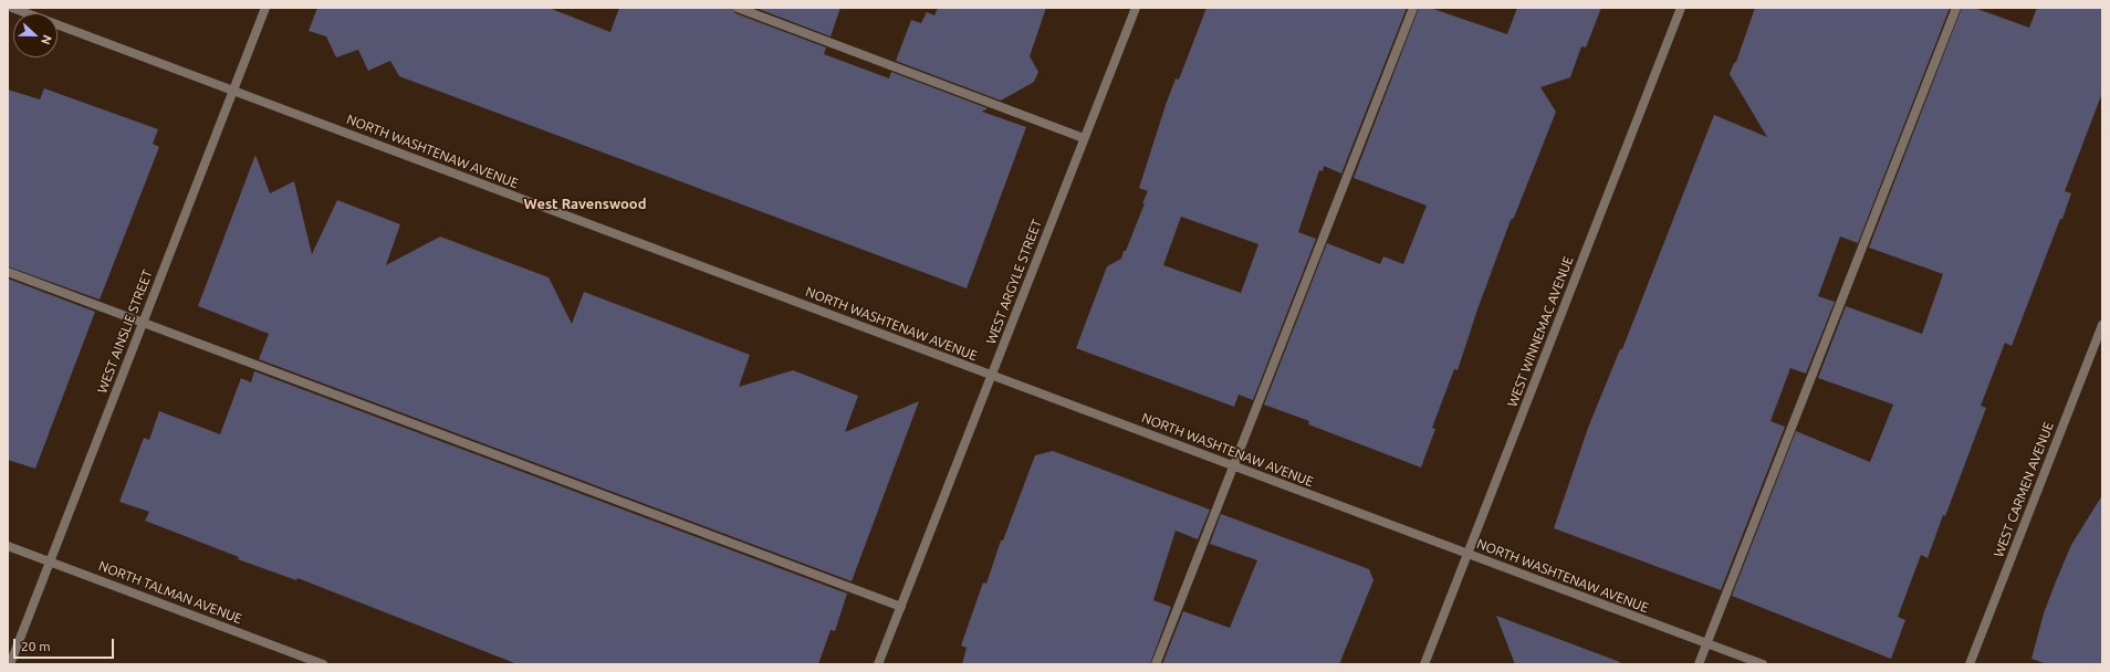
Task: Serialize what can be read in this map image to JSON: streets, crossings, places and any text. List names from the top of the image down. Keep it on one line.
{"streets":{"street":["NORTH WASHTENAW AVENUE","WEST ARGYLE STREET","WEST AINSLIE STREET","WEST WINNEMAC AVENUE","WEST CARMEN AVENUE","NORTH TALMAN AVENUE"]},"crossings":[["NORTH WASHTENAW AVENUE","WEST ARGYLE STREET"],["NORTH WASHTENAW AVENUE","WEST AINSLIE STREET"],["NORTH WASHTENAW AVENUE","WEST WINNEMAC AVENUE"],["WEST AINSLIE STREET","NORTH TALMAN AVENUE"]],"districts":["West Ravenswood"],"scale_bar":"20 m","north":"right"}
